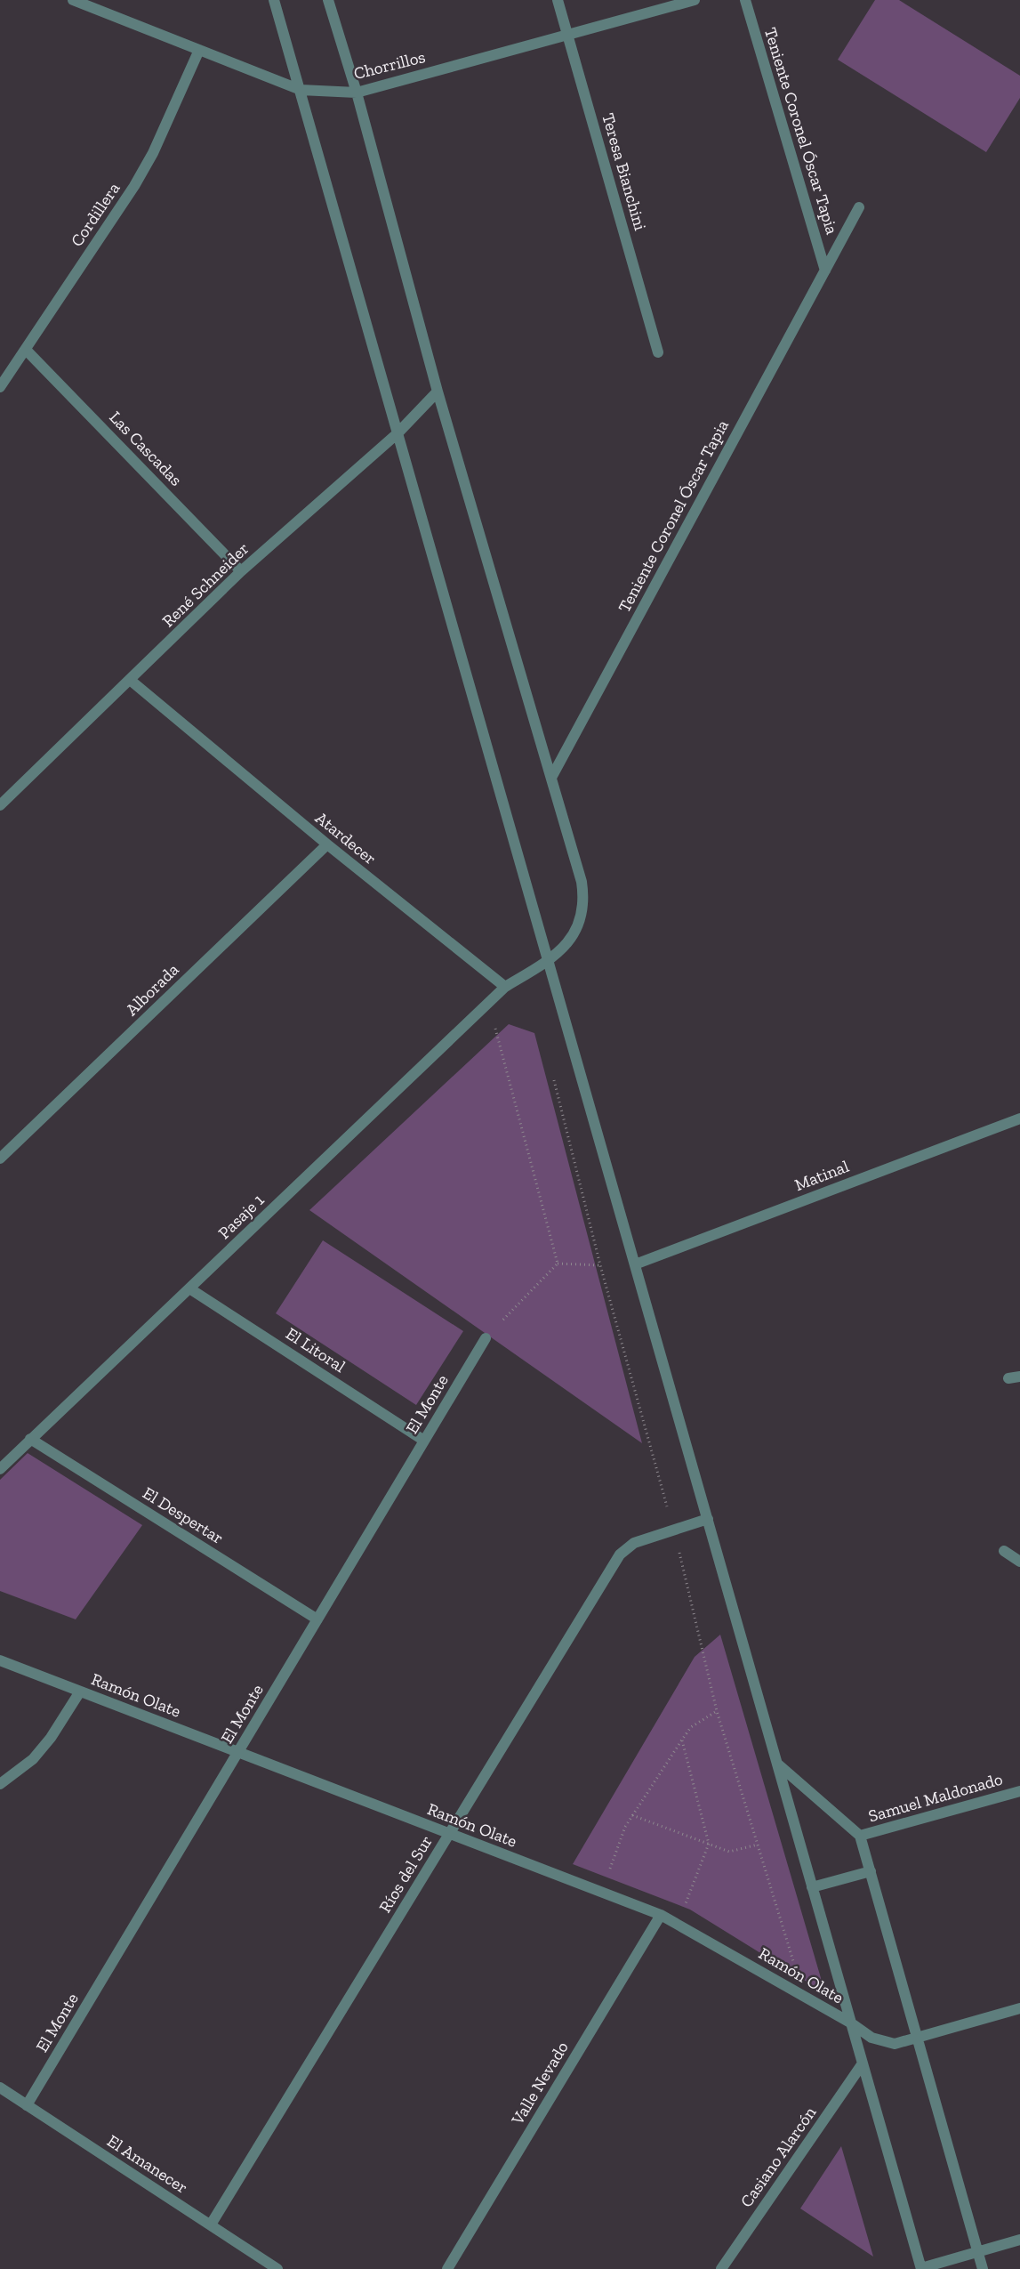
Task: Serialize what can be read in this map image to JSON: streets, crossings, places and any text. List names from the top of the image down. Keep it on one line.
{"streets":{"street":["Chorrillos","Teniente Coronel Óscar Tapia","Teresa Bianchini","Cordillera","Las Cascadas","René Schneider","Atardecer","Alborada","Matinal","Pasaje 1","El Litoral","El Monte","El Despertar","Ramón Olate","Samuel Maldonado","Ríos del Sur","Valle Nevado","Casiano Alarcón","El Amanecer"]},"crossings":[["Chorrillos","Teresa Bianchini"],["Chorrillos","Cordillera"],["Cordillera","Las Cascadas"],["Las Cascadas","René Schneider"],["René Schneider","Atardecer"],["Atardecer","Alborada"],["Atardecer","Pasaje 1"],["Pasaje 1","El Litoral"],["Pasaje 1","El Despertar"],["El Litoral","El Monte"],["El Monte","El Despertar"],["El Monte","Ramón Olate"],["El Monte","El Amanecer"],["Ramón Olate","Ríos del Sur"],["Ramón Olate","Valle Nevado"],["Ríos del Sur","El Amanecer"]]}
